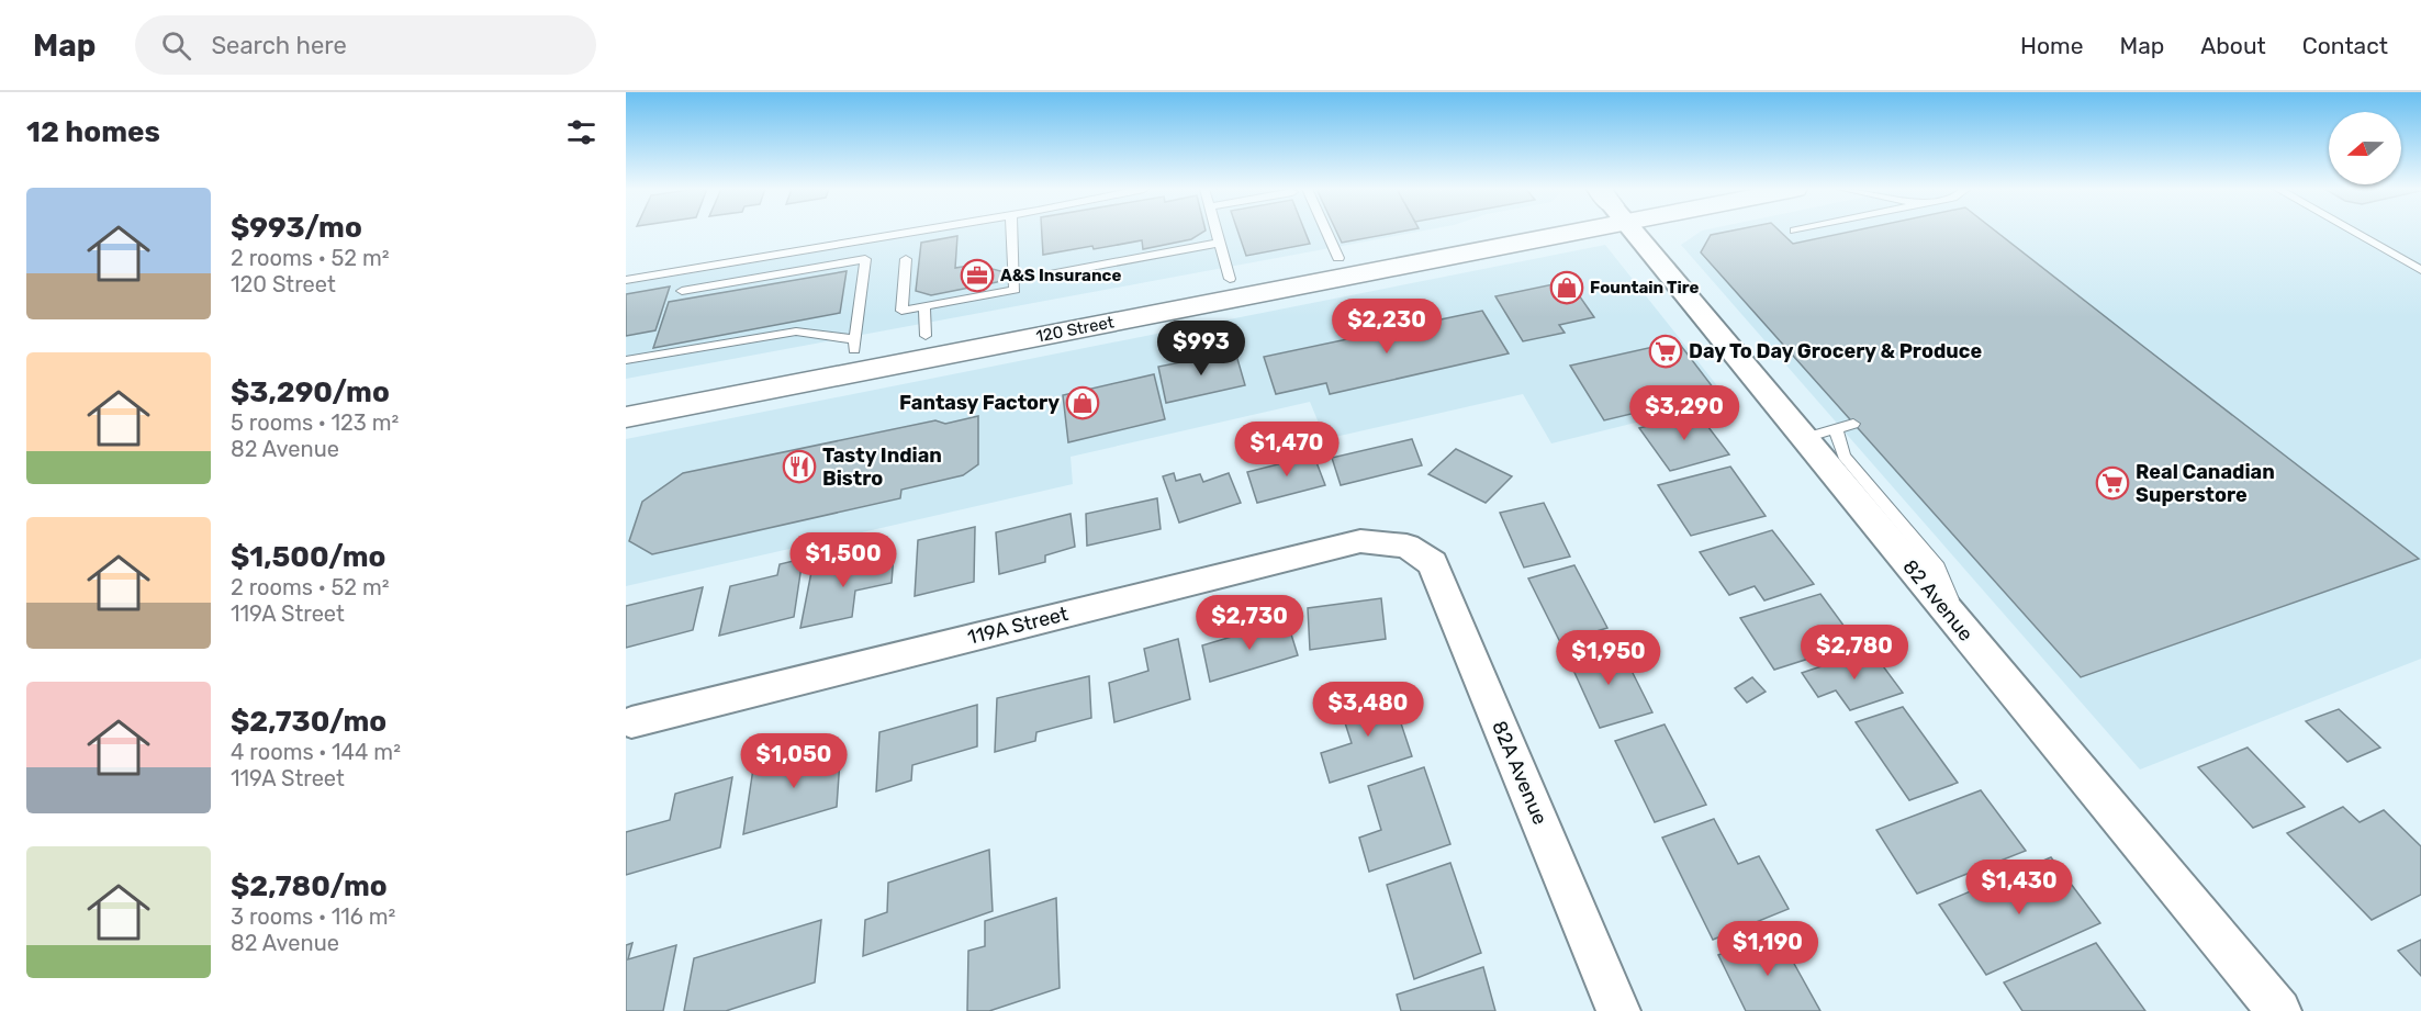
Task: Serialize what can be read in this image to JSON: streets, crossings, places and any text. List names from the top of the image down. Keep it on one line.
{"streets":{"main road":["120 Street"],"street":["82 Avenue","119A Street","82A Avenue"]},"crossings":[["119A Street","82A Avenue"]],"places":{"office":["A&S Insurance"],"shop":["Fountain Tire","Fantasy Factory"],"supermarket":["Day To Day Grocery & Produce","Real Canadian Superstore"],"restaurant":["Tasty Indian Bistro"]},"north":"left","page":{"header":"Map","search":"Search here","nav":["Home","Map","About","Contact"],"heading":"12 homes","list":[{"name":"$993/mo","note":"2 rooms · 52 m² · 120 Street"},{"name":"$3,290/mo","note":"5 rooms · 123 m² · 82 Avenue"},{"name":"$1,500/mo","note":"2 rooms · 52 m² · 119A Street"},{"name":"$2,730/mo","note":"4 rooms · 144 m² · 119A Street"},{"name":"$2,780/mo","note":"3 rooms · 116 m² · 82 Avenue"}],"price":["$2,230","$993","$3,290","$1,470","$1,500","$2,730","$2,780","$1,950","$3,480","$1,050","$1,430","$1,190"]}}
